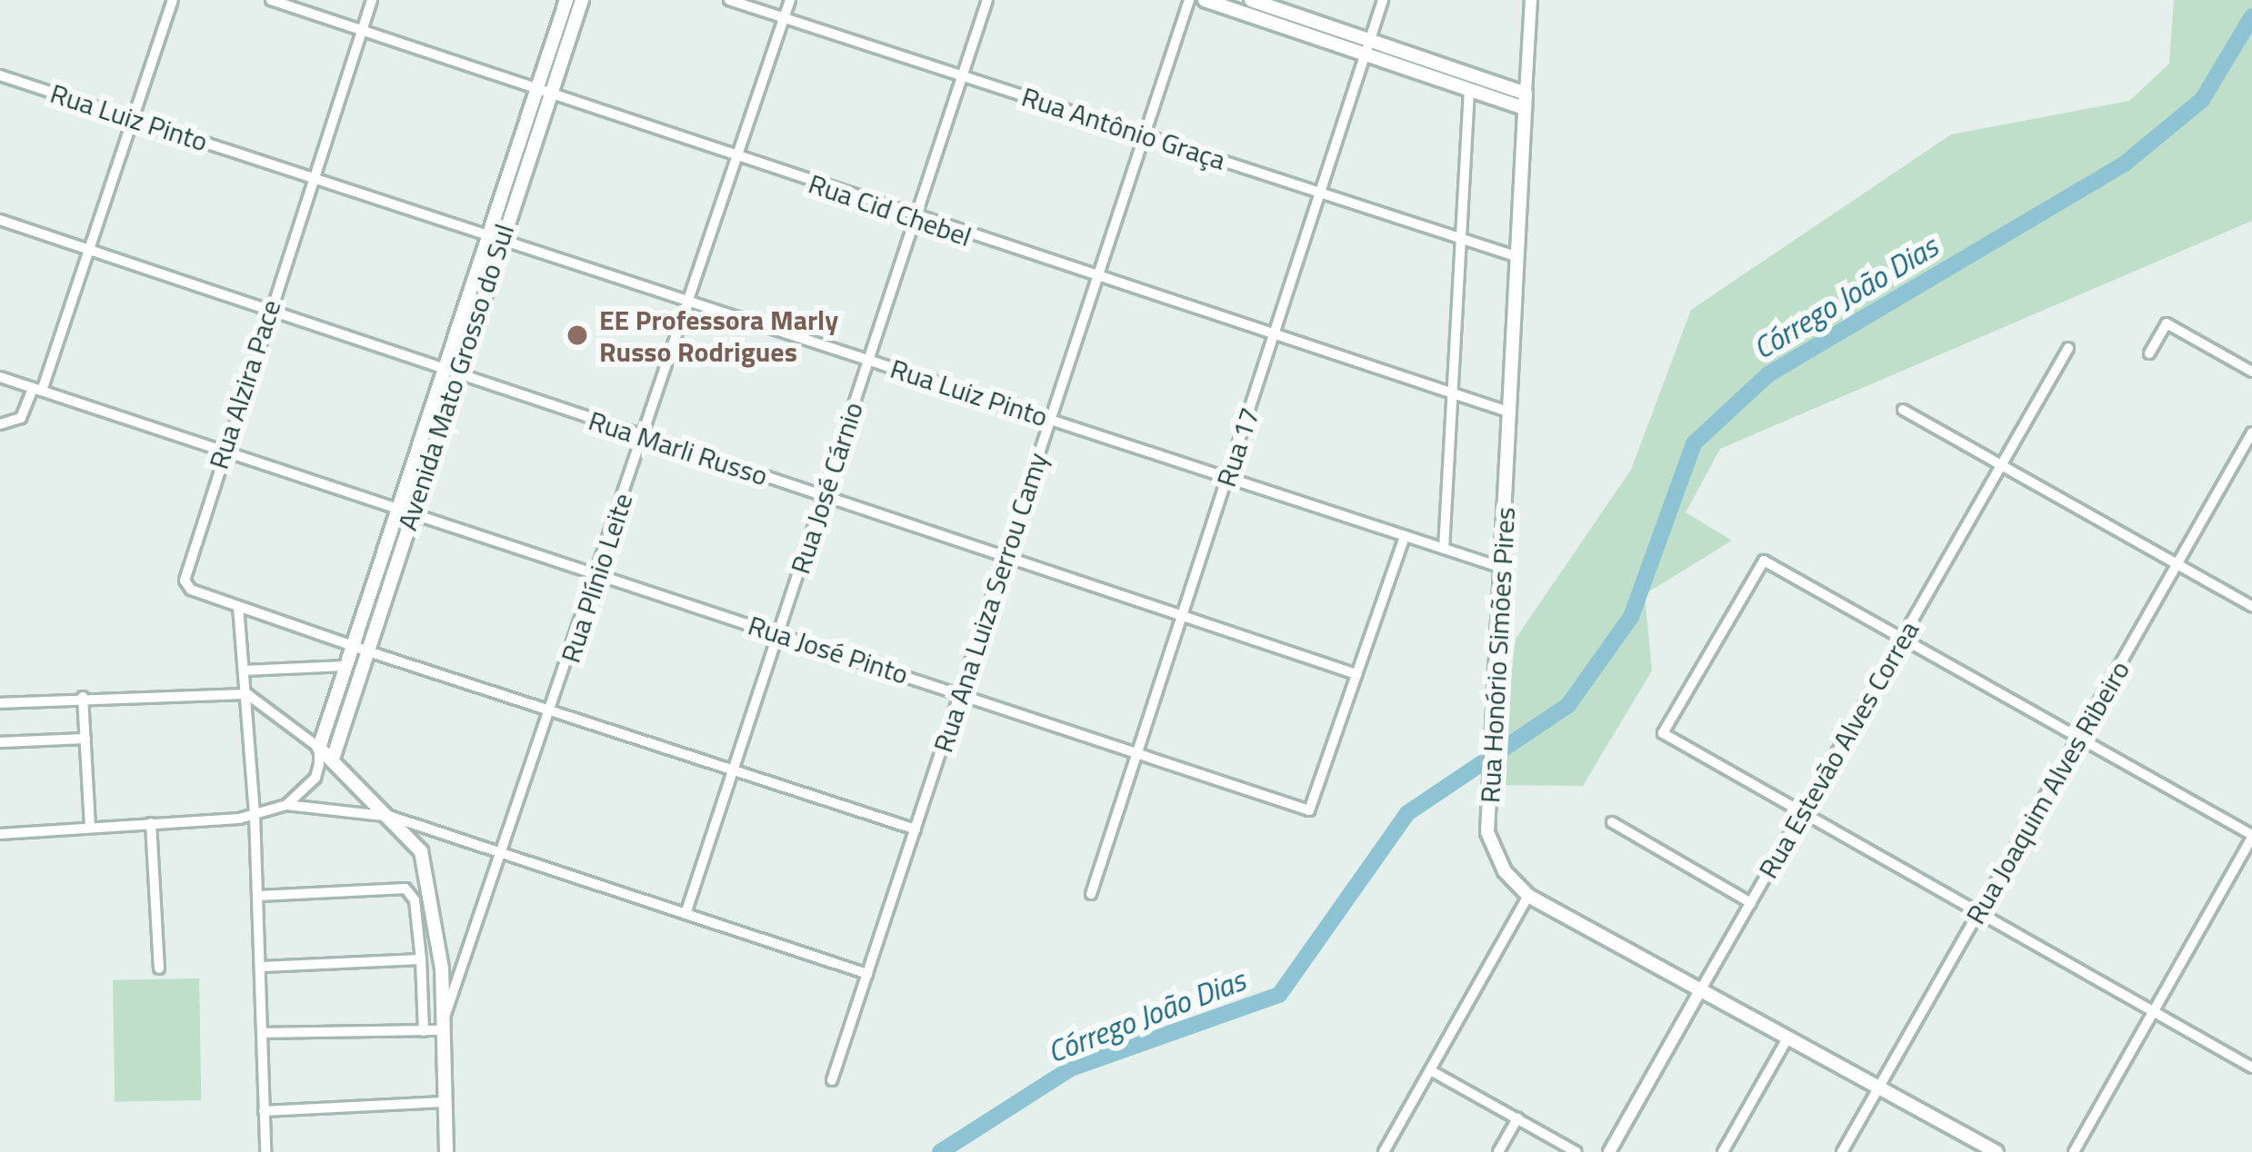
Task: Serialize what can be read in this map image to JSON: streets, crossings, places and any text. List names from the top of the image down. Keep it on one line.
{"streets":{"main road":["Avenida Mato Grosso do Sul","Rua Honório Simões Pires"],"street":["Rua Luiz Pinto","Rua Antônio Graça","Rua Cid Chebel","Rua Alzira Pace","Rua 17","Rua Marli Russo","Rua José Cárnio","Rua Plínio Leite","Rua Ana Luiza Serrou Camy","Rua José Pinto","Rua Estevão Alves Correa","Rua Joaquim Alves Ribeiro"]},"crossings":[["Rua Luiz Pinto","Avenida Mato Grosso do Sul"],["Rua Luiz Pinto","Rua Alzira Pace"],["Rua Luiz Pinto","Rua 17"],["Rua Luiz Pinto","Rua José Cárnio"],["Rua Luiz Pinto","Rua Plínio Leite"],["Rua Luiz Pinto","Rua Ana Luiza Serrou Camy"],["Rua Luiz Pinto","Rua Honório Simões Pires"],["Rua Antônio Graça","Rua 17"],["Rua Antônio Graça","Rua José Cárnio"],["Rua Antônio Graça","Rua Plínio Leite"],["Rua Antônio Graça","Rua Ana Luiza Serrou Camy"],["Rua Antônio Graça","Rua Honório Simões Pires"],["Rua Cid Chebel","Avenida Mato Grosso do Sul"],["Rua Cid Chebel","Rua Alzira Pace"],["Rua Cid Chebel","Rua 17"],["Rua Cid Chebel","Rua José Cárnio"],["Rua Cid Chebel","Rua Plínio Leite"],["Rua Cid Chebel","Rua Ana Luiza Serrou Camy"],["Rua Cid Chebel","Rua Honório Simões Pires"],["Avenida Mato Grosso do Sul","Rua Alzira Pace"],["Avenida Mato Grosso do Sul","Rua Marli Russo"],["Avenida Mato Grosso do Sul","Rua José Pinto"],["Rua Alzira Pace","Rua Marli Russo"],["Rua Alzira Pace","Rua José Cárnio"],["Rua Alzira Pace","Rua Plínio Leite"],["Rua Alzira Pace","Rua Ana Luiza Serrou Camy"],["Rua Alzira Pace","Rua José Pinto"],["Rua 17","Rua Marli Russo"],["Rua 17","Rua José Pinto"],["Rua Marli Russo","Rua José Cárnio"],["Rua Marli Russo","Rua Plínio Leite"],["Rua Marli Russo","Rua Ana Luiza Serrou Camy"],["Rua Marli Russo","Rua José Pinto"],["Rua José Cárnio","Rua José Pinto"],["Rua Plínio Leite","Rua José Pinto"],["Rua Ana Luiza Serrou Camy","Rua José Pinto"],["Rua Honório Simões Pires","Rua Estevão Alves Correa"],["Rua Honório Simões Pires","Rua Joaquim Alves Ribeiro"]],"water":["Córrego João Dias"],"places":["EE Professora Marly Russo Rodrigues"]}
